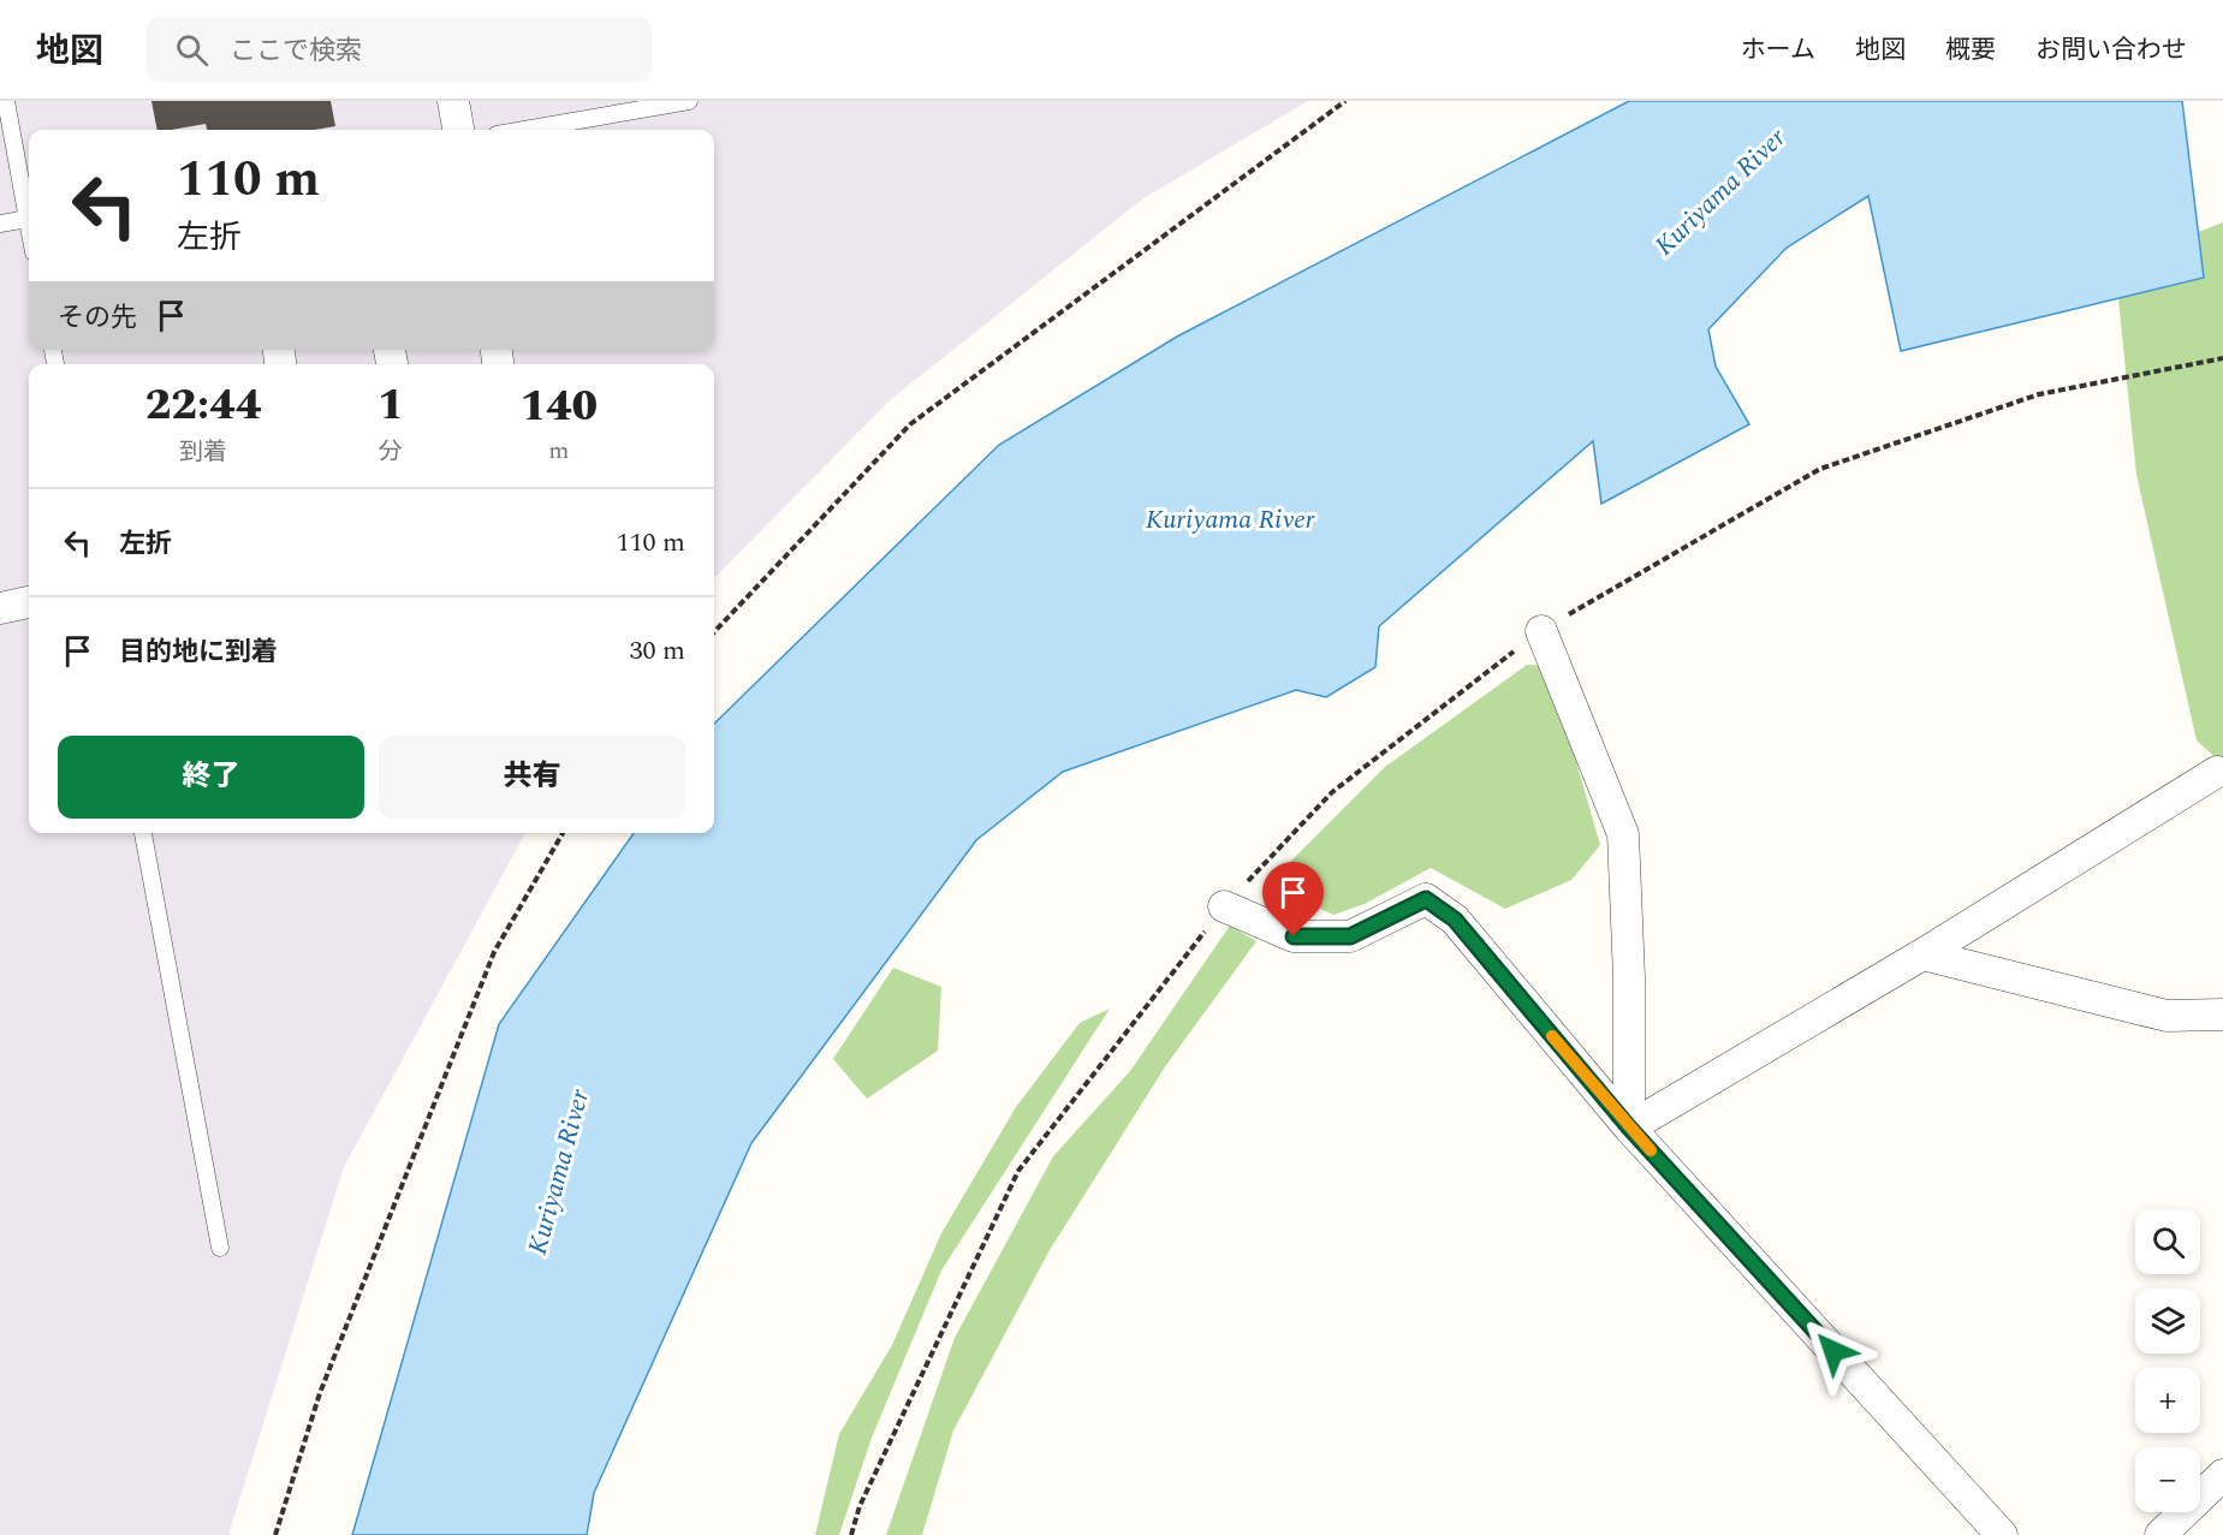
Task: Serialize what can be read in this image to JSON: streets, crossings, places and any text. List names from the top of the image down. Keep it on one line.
{"water":["Kuriyama River"],"page":{"header":"地図","search":"ここで検索","nav":["ホーム","地図","概要","お問い合わせ"],"turn":["110 m","左折"],"then":"その先","eta":["22:44","到着","1","分","140","m"],"list":[{"name":"左折","value":"110 m"},{"name":"目的地に到着","value":"30 m"}],"buttons":["終了","共有"],"map_buttons":["+","−"]}}
